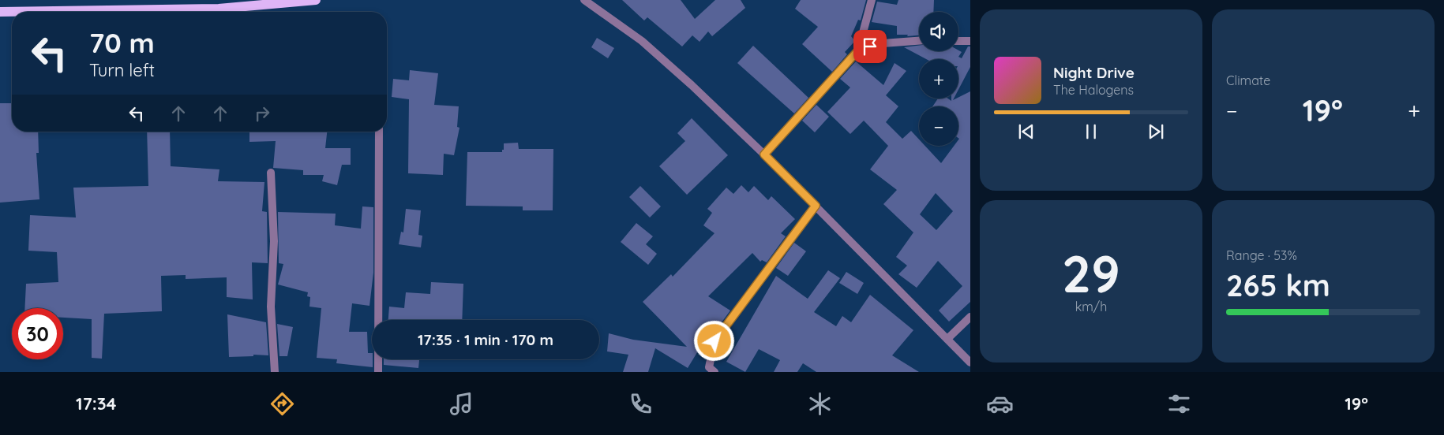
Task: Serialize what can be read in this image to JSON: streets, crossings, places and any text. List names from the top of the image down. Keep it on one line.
{"page":{"tile":["Climate",["29","km/h"],["Range · 53%","265 km"]],"map_buttons":["+","−"],"turn":["70 m","Turn left"],"song":["Night Drive","The Halogens"],"heat":["−","19°","+"],"limit":"30","trip":"17:35 · 1 min · 170 m","tabs":["17:34","19°"]}}
